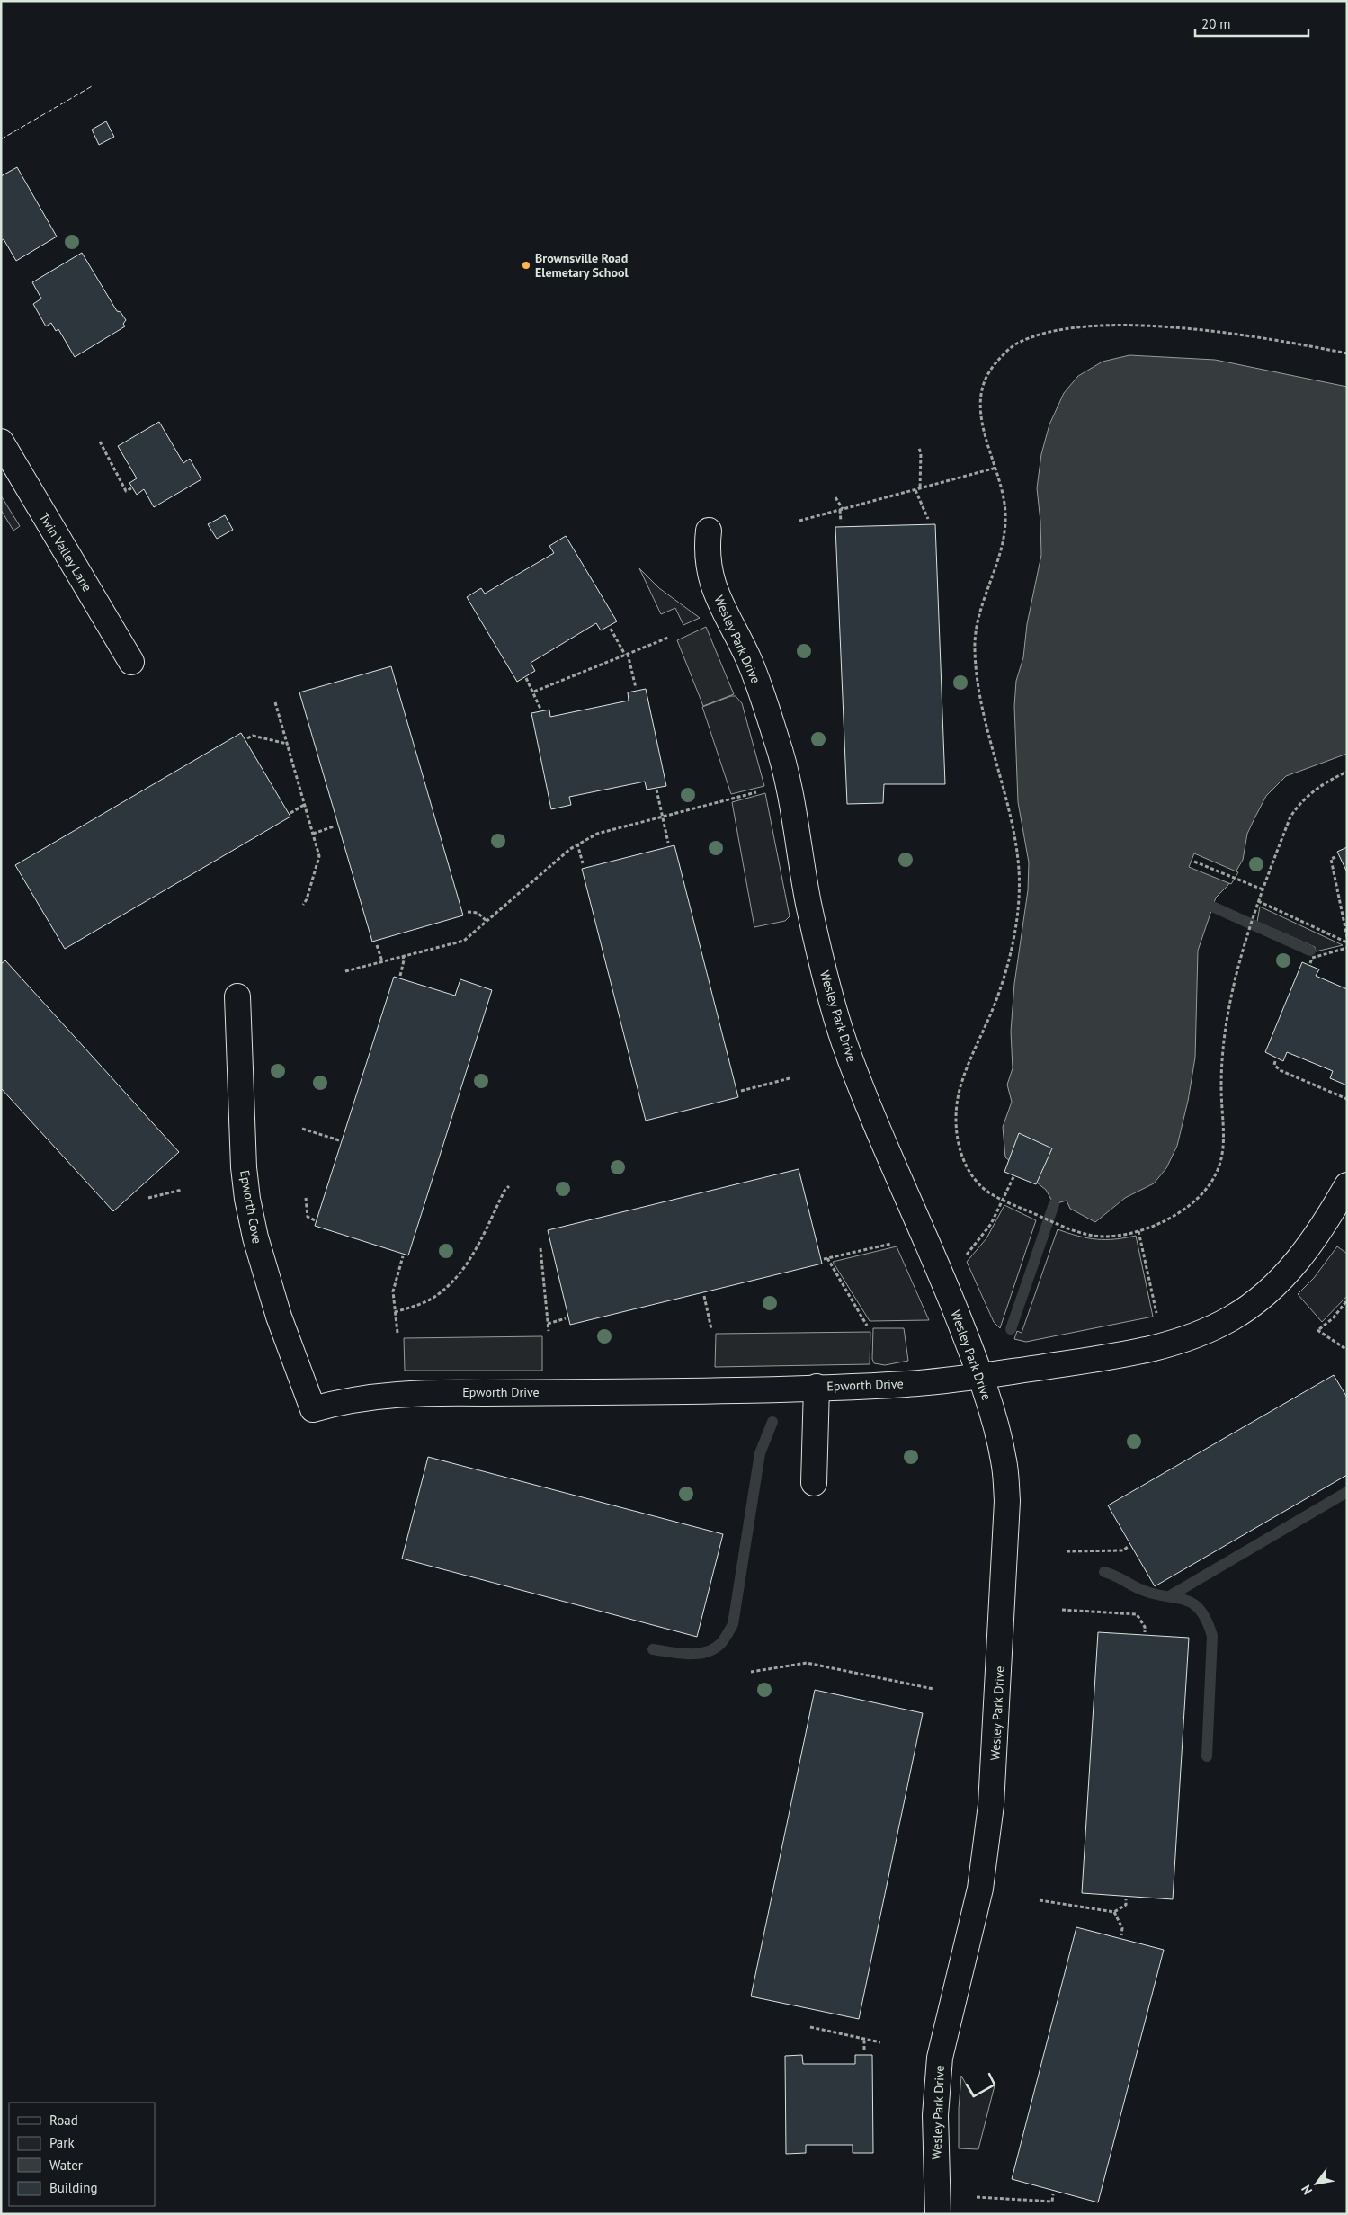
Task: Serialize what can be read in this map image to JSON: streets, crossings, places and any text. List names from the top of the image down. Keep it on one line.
{"streets":{"street":["Twin Valley Lane","Wesley Park Drive","Epworth Cove","Epworth Drive"]},"crossings":[["Wesley Park Drive","Epworth Drive"],["Epworth Cove","Epworth Drive"]],"places":["Brownsville Road Elemetary School"],"legend":["Road","Park","Water","Building"],"scale_bar":"20 m","north":"bottom left"}
